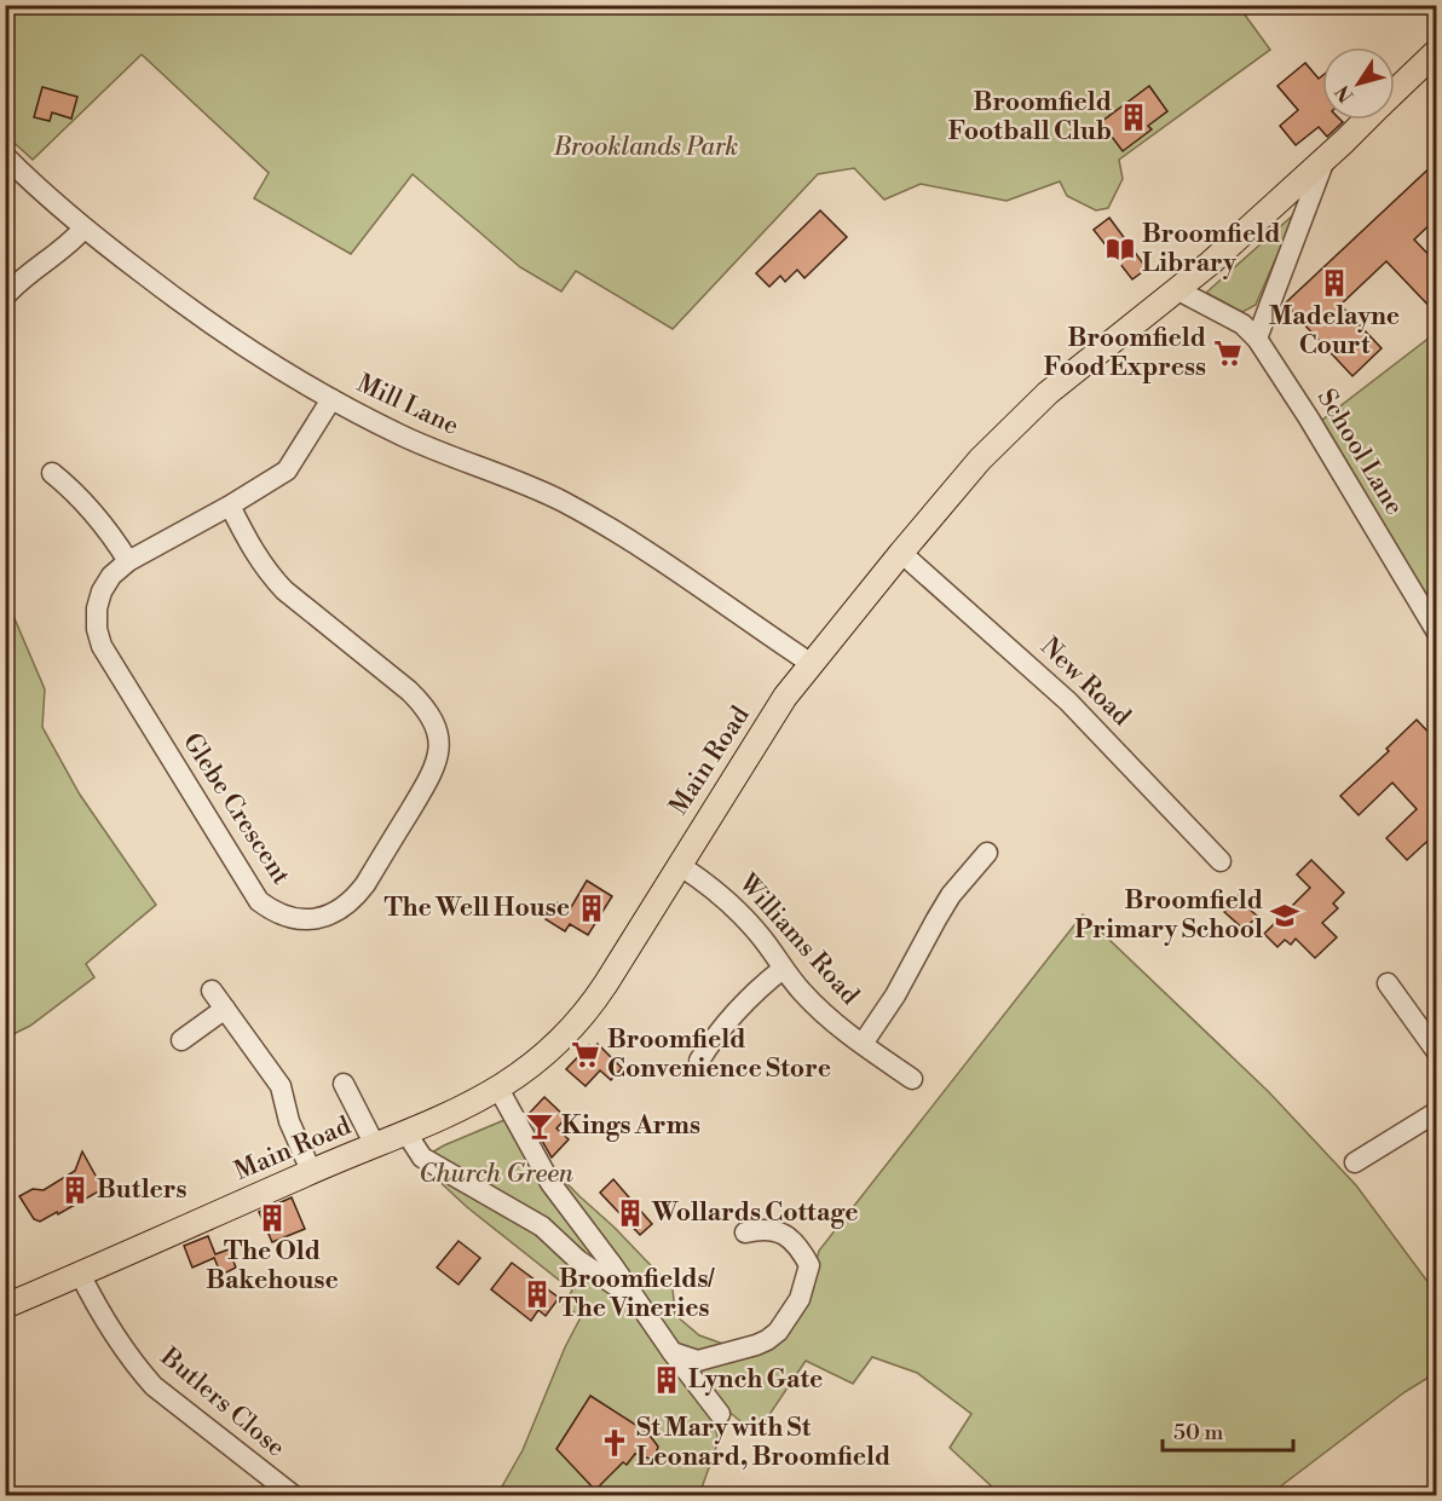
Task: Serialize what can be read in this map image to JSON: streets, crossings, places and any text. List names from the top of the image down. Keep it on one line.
{"streets":{"main road":["Main Road"],"street":["Mill Lane","School Lane","New Road","Glebe Crescent","Williams Road","Butlers Close"]},"crossings":[["Mill Lane","Main Road"],["Mill Lane","Glebe Crescent"],["School Lane","Main Road"],["New Road","Main Road"],["Main Road","Williams Road"],["Main Road","Butlers Close"]],"parks":["Brooklands Park","Church Green"],"places":{"building":["Broomfield Football Club","Madelayne Court","The Well House","Butlers","Wollards Cottage","The Old Bakehouse","Broomfields/ The Vineries","Lynch Gate"],"library":["Broomfield Library"],"supermarket":["Broomfield Food Express","Broomfield Convenience Store"],"school or university":["Broomfield Primary School"],"bar":["Kings Arms"],"church":["St Mary with St Leonard, Broomfield"]},"scale_bar":"50 m","north":"bottom left"}
